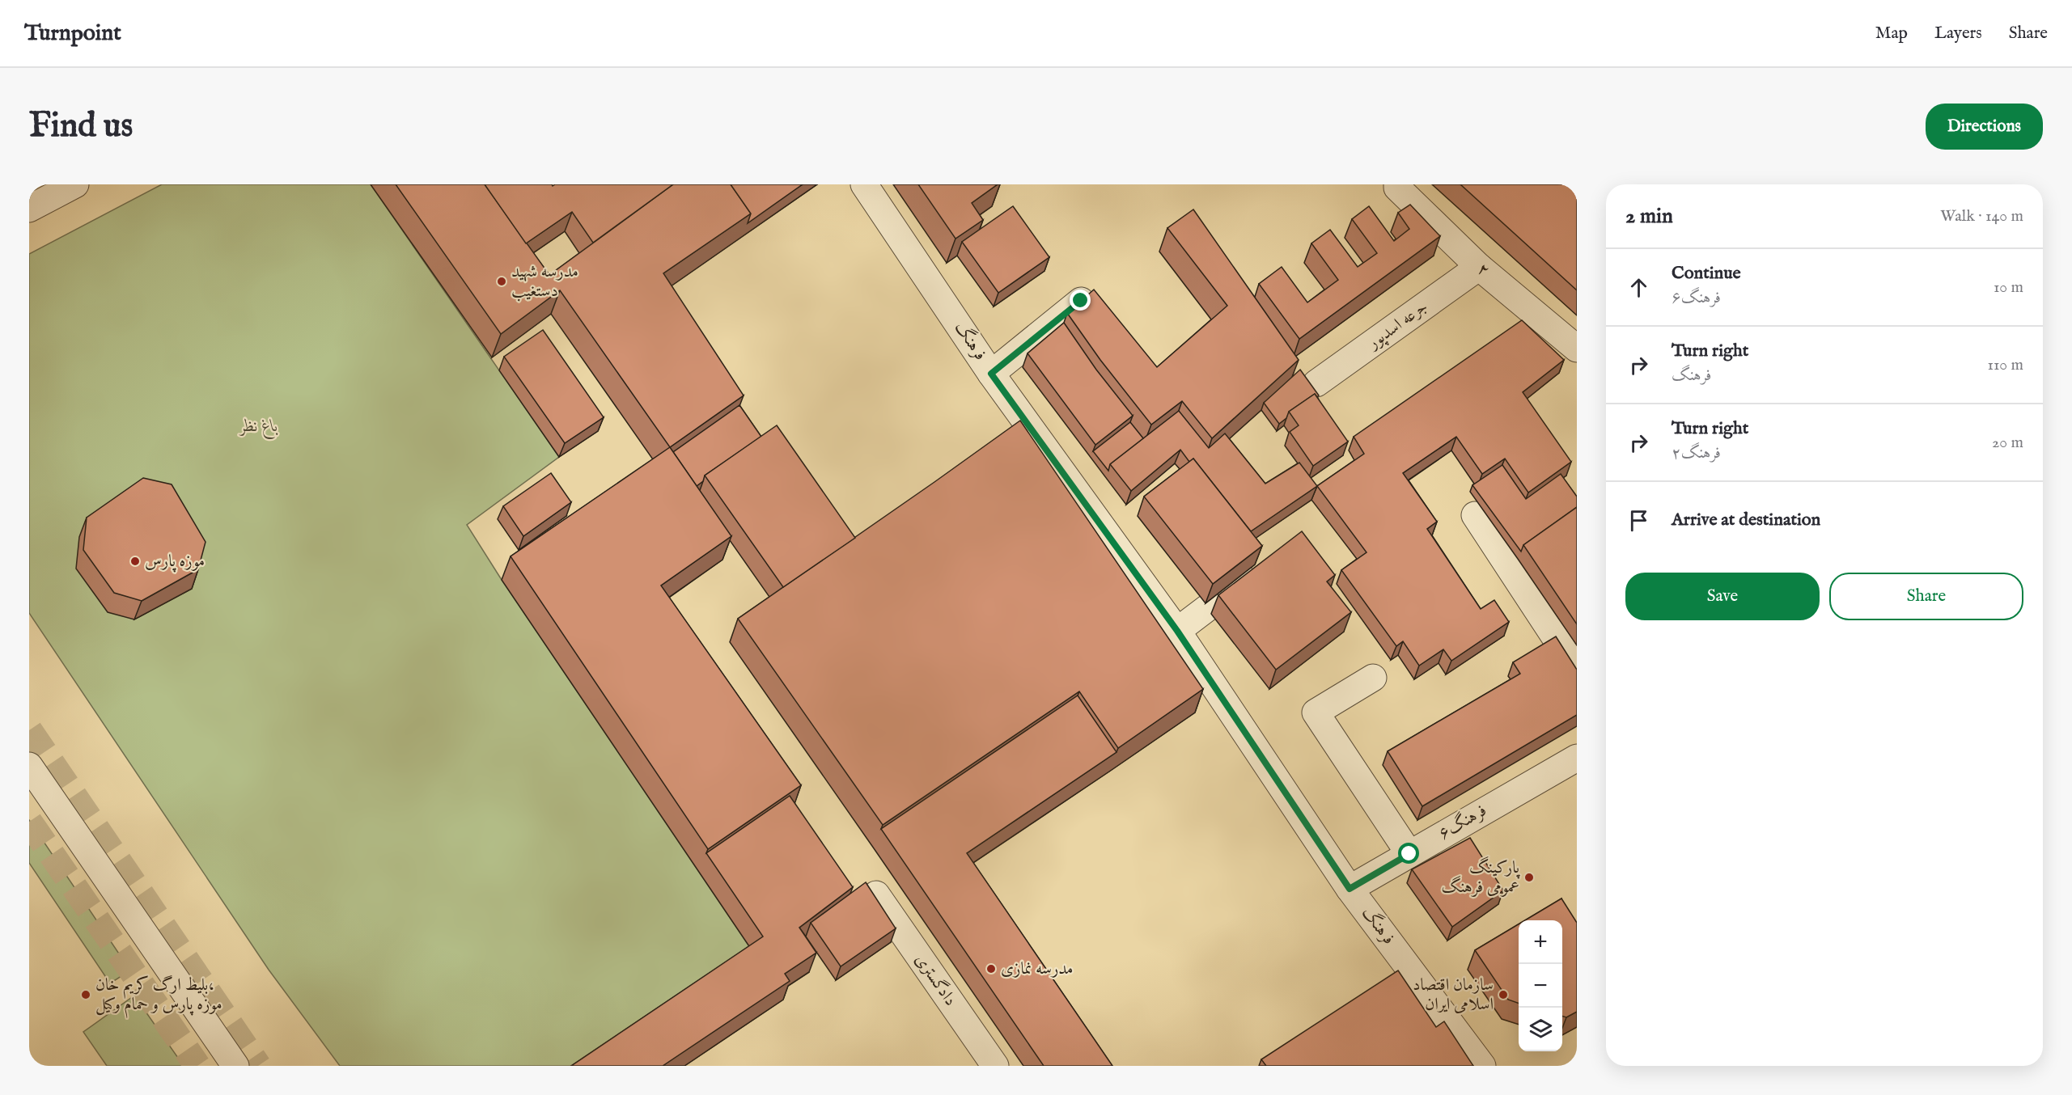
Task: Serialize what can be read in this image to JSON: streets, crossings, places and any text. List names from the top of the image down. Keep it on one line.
{"streets":{"street":["۲","جرعه اسدپور","فرهنگ","فرهنگ۶","دادگستری"]},"crossings":[["۲","جرعه اسدپور"],["فرهنگ","فرهنگ۶"]],"parks":["باغ نظر"],"places":["مدرسه شهید دستغیب","موزه پارس","پارکینگ عمومی فرهنگ","مدرسه نمازی","بلیط ارگ کریم خان، موزه پارس و حمام وکیل","سازمان اقتصاد اسلامی ایران"],"page":{"header":"Turnpoint","nav":["Map","Layers","Share"],"buttons":["Directions",["Save","Share"]],"title":"Find us","heading":["2 min","Walk · 140 m"],"list":[["Continue","فرهنگ۶","10 m"],["Turn right","فرهنگ","110 m"],["Turn right","فرهنگ۲","20 m"],"Arrive at destination"],"map_buttons":["+","−"]}}
